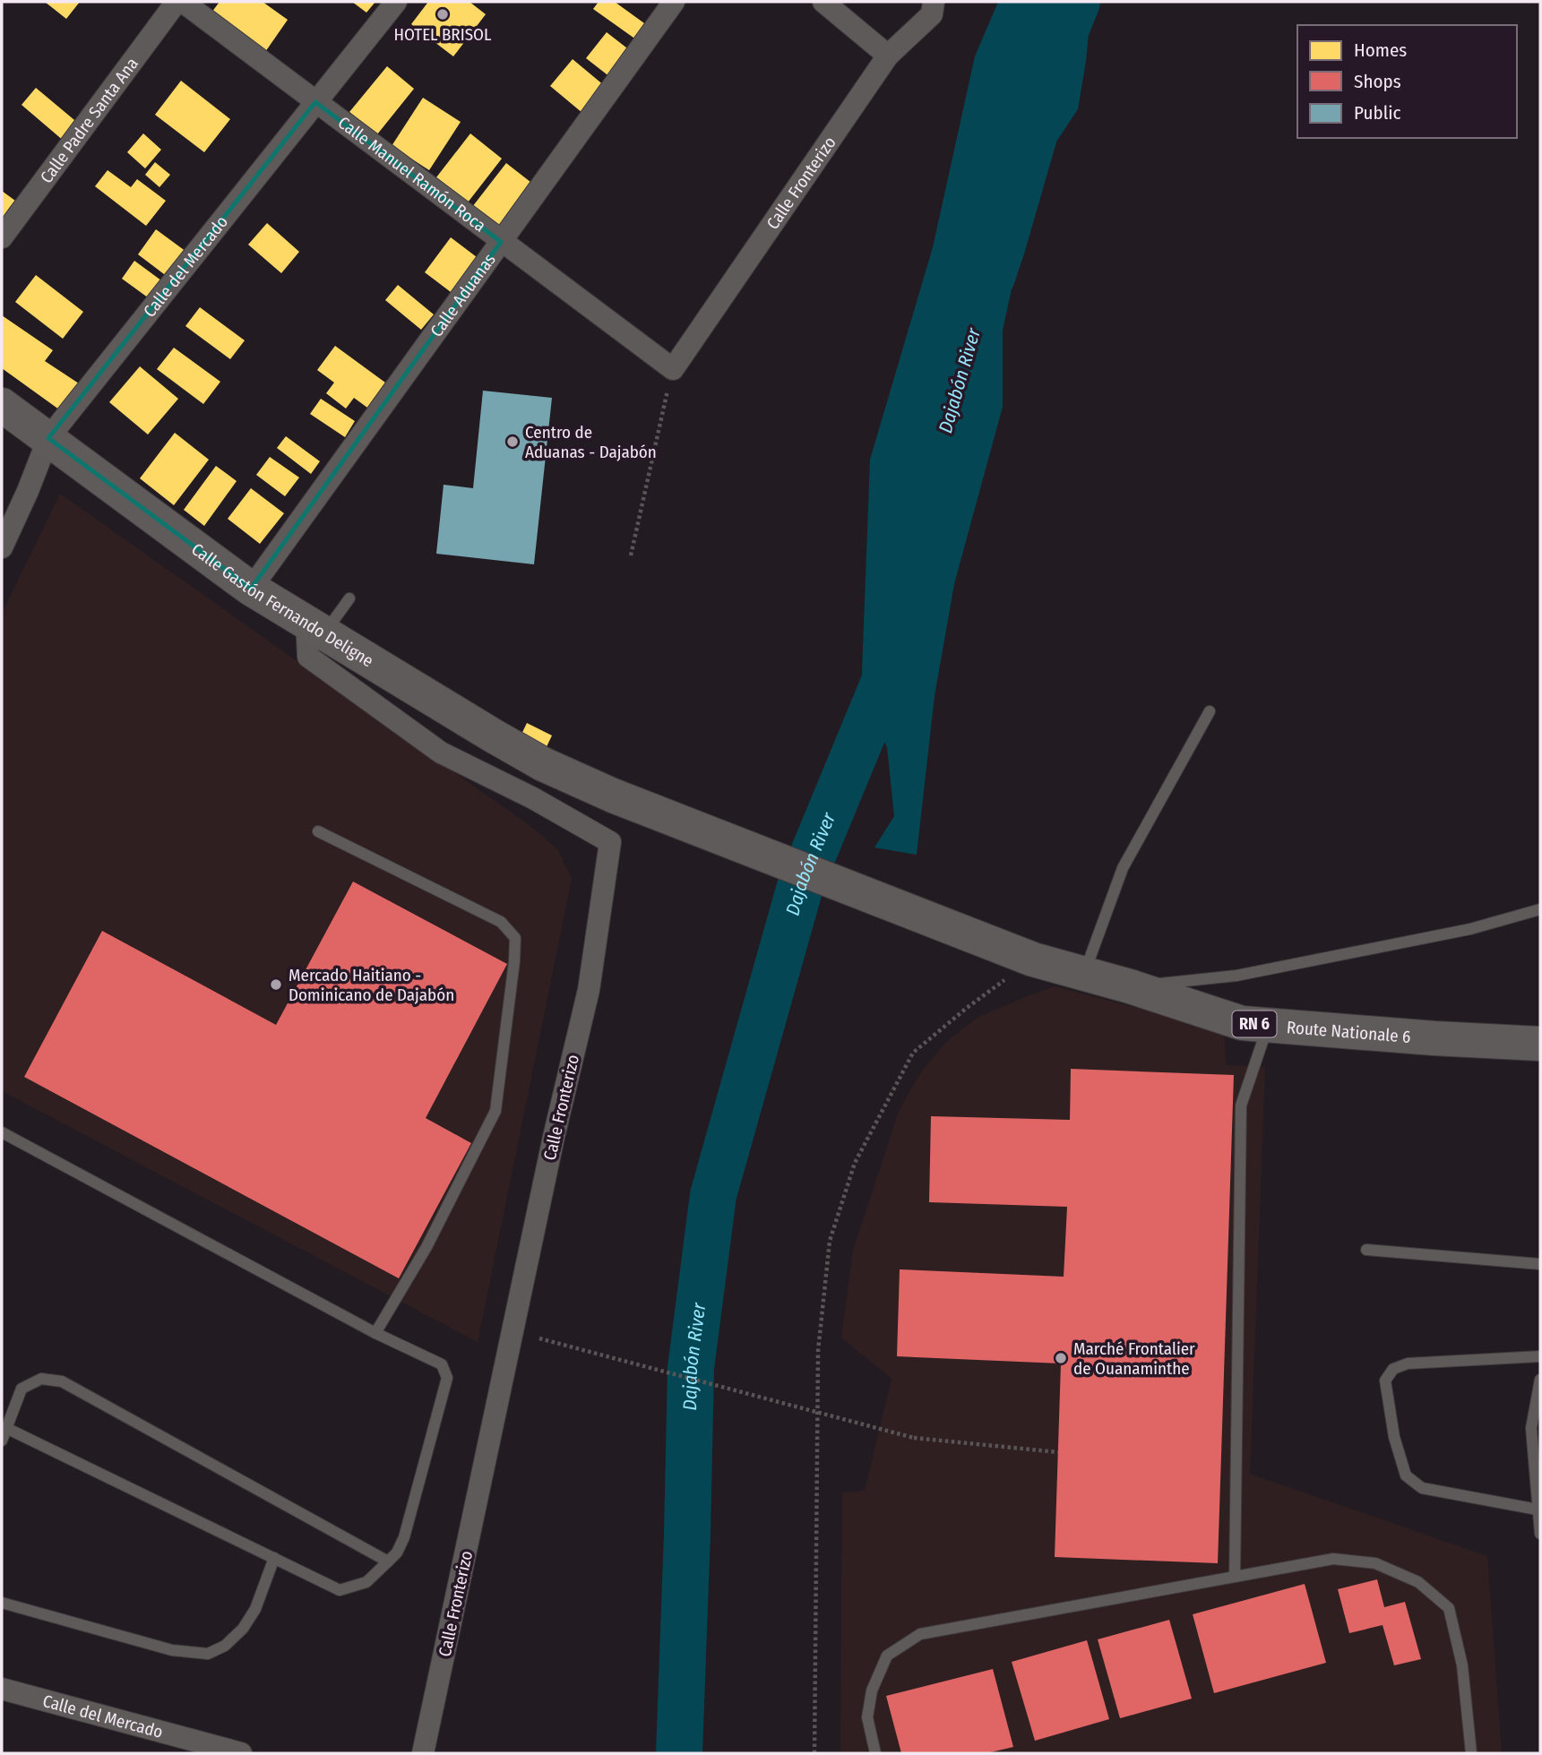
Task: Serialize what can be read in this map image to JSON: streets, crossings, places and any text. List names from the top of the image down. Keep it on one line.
{"streets":{"main road":["Calle Gastón Fernando Deligne","RN 6","Route Nationale 6"],"street":["Calle Padre Santa Ana","Calle Manuel Ramón Roca","Calle Fronterizo","Calle del Mercado","Calle Aduanas"]},"crossings":[["Calle Manuel Ramón Roca","Calle Fronterizo"],["Calle Manuel Ramón Roca","Calle del Mercado"],["Calle Manuel Ramón Roca","Calle Aduanas"],["Calle Fronterizo","Calle Gastón Fernando Deligne"],["Calle del Mercado","Calle Gastón Fernando Deligne"],["Calle Aduanas","Calle Gastón Fernando Deligne"],["Calle Gastón Fernando Deligne","Route Nationale 6"]],"water":["Dajabón River"],"places":["HOTEL BRISOL","Centro de Aduanas - Dajabón","Mercado Haitiano - Dominicano de Dajabón","Marché Frontalier de Ouanaminthe"],"legend":["Homes","Shops","Public"]}
